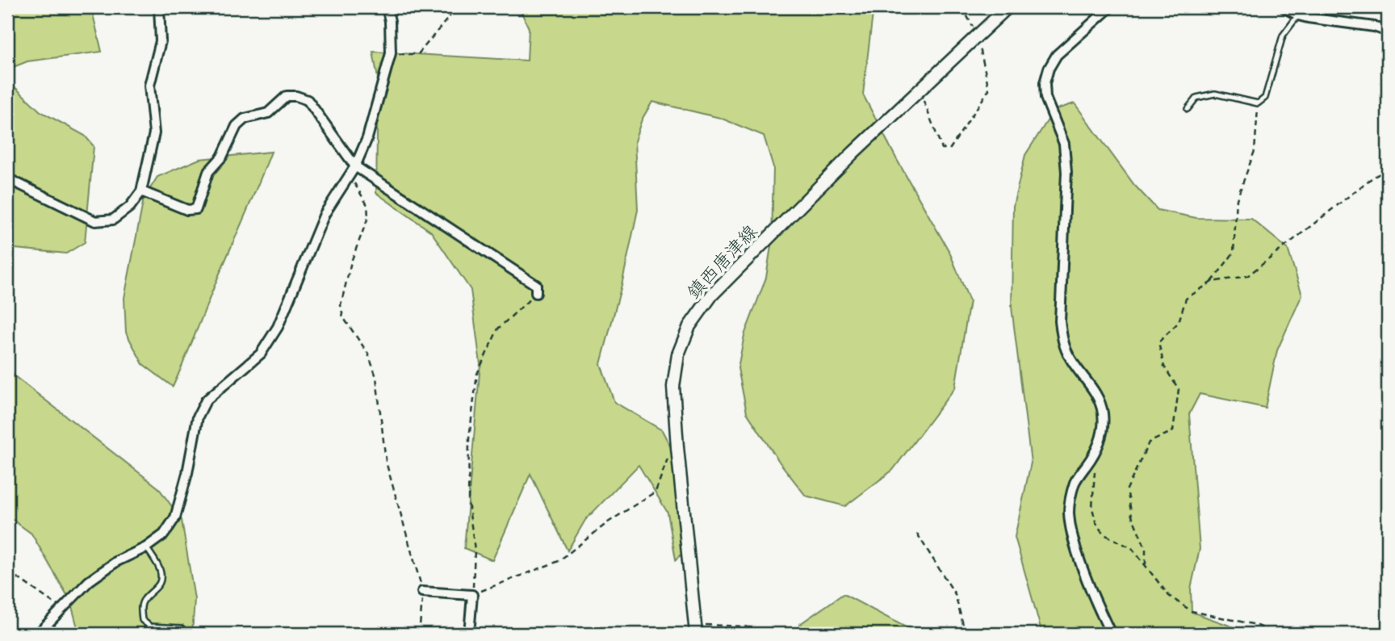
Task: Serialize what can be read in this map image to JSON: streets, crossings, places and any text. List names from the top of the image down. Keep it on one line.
{"streets":{"main road":["鎮西唐津線"]}}
